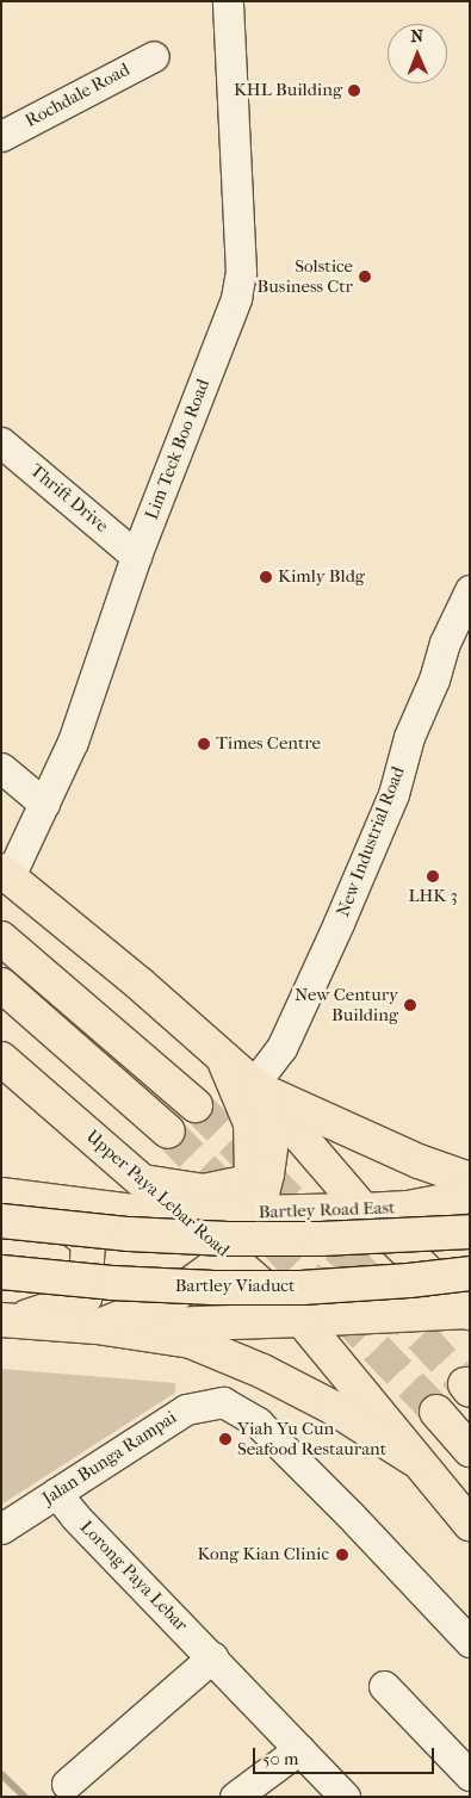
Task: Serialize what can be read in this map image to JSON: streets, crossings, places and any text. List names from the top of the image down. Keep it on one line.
{"streets":{"main road":["Upper Paya Lebar Road","Bartley Road East","Bartley Viaduct"],"street":["Rochdale Road","Lim Teck Boo Road","Thrift Drive","New Industrial Road","Jalan Bunga Rampai","Lorong Paya Lebar"]},"crossings":[["Lim Teck Boo Road","Thrift Drive"],["Upper Paya Lebar Road","Bartley Road East"],["Jalan Bunga Rampai","Lorong Paya Lebar"]],"places":["KHL Building","Solstice Business Ctr","Kimly Bldg","Times Centre","LHK 3","New Century Building","Yiah Yu Cun Seafood Restaurant","Kong Kian Clinic"],"scale_bar":"50 m","north":"top"}
